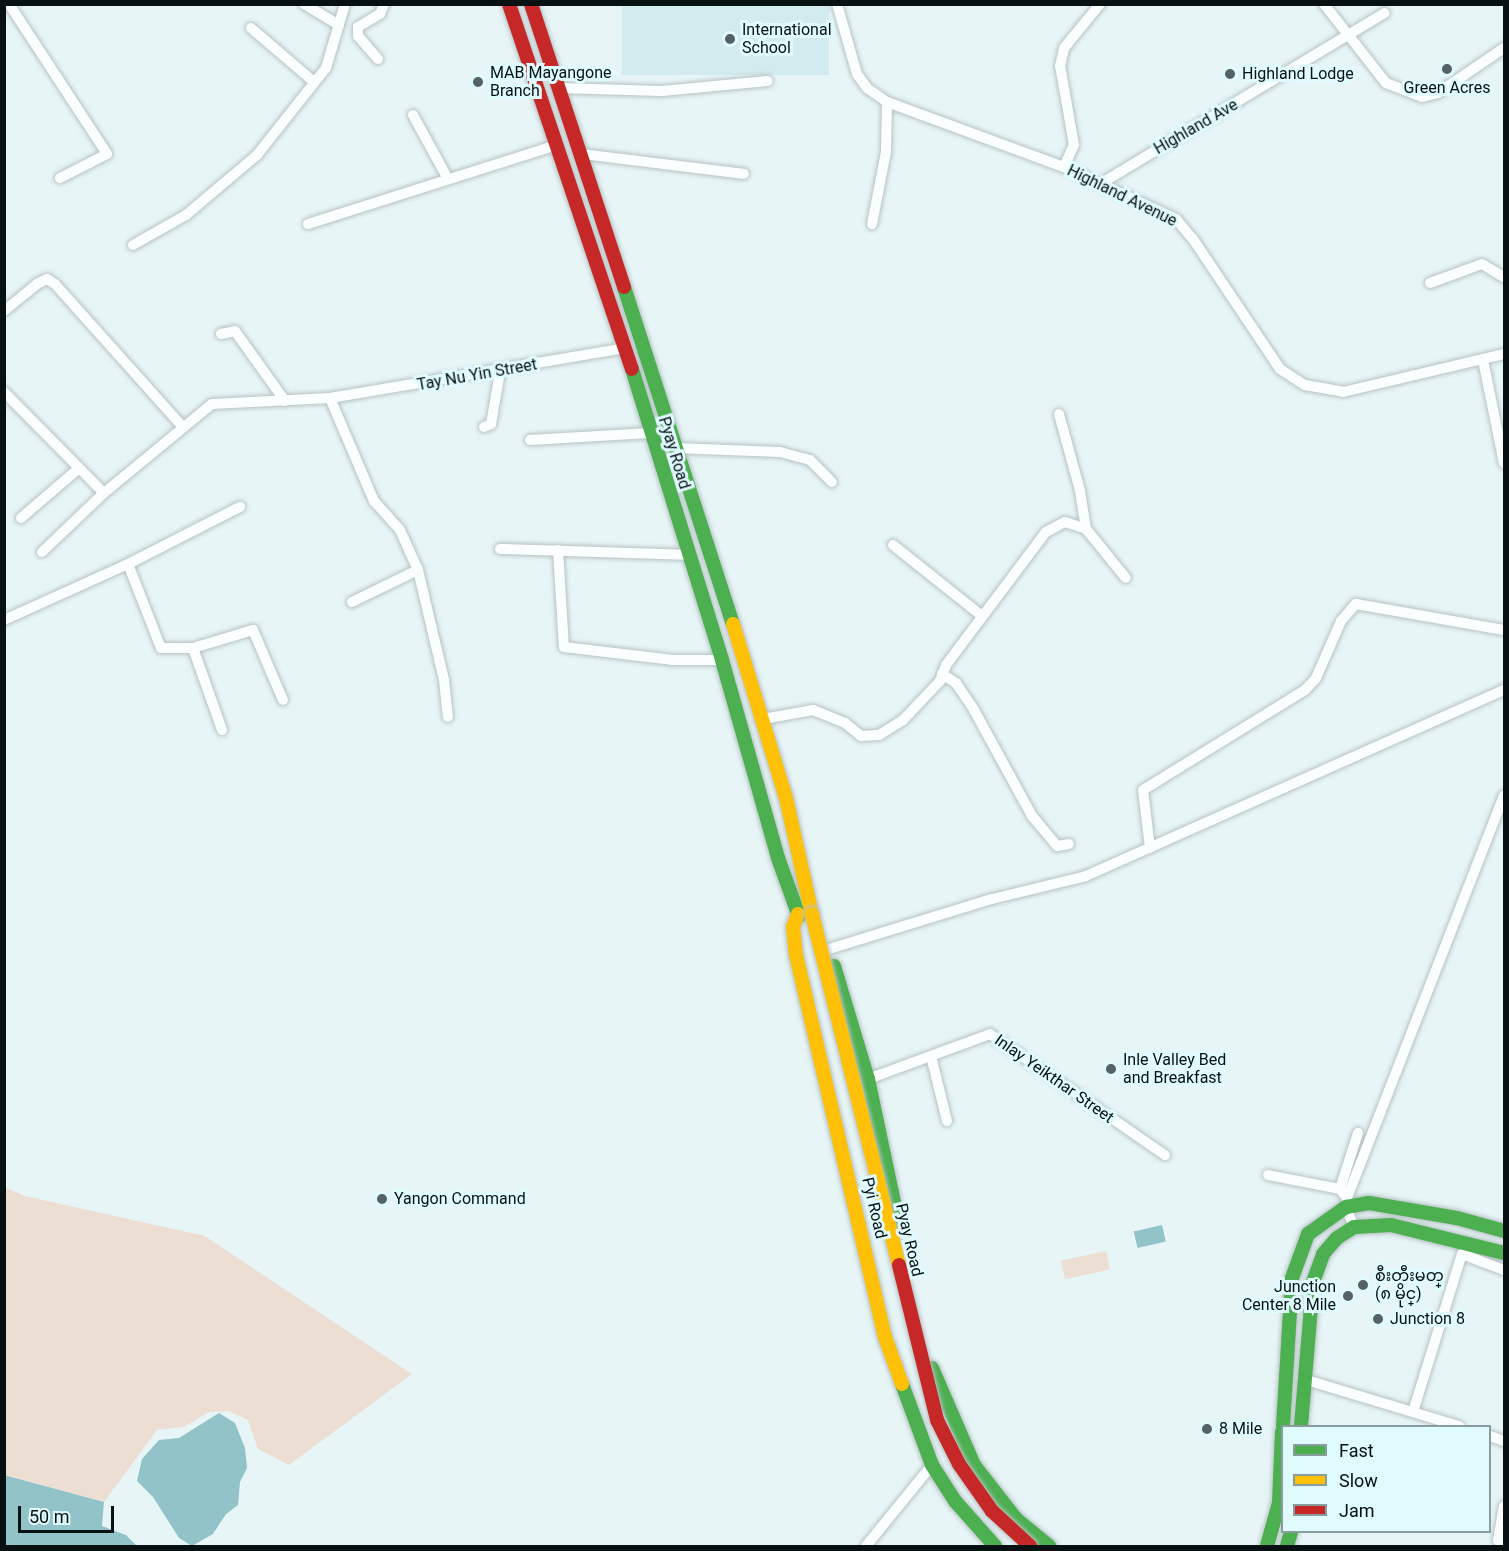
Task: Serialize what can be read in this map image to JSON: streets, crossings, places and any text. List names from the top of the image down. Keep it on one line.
{"streets":{"main road":["Pyay Road","Pyi Road"],"street":["Highland Ave","Highland Avenue","Tay Nu Yin Street","Inlay Yeikthar Street"]},"crossings":[["Highland Ave","Highland Avenue"],["Tay Nu Yin Street","Pyay Road"],["Pyay Road","Pyi Road"],["Inlay Yeikthar Street","Pyi Road"]],"places":["International School","Green Acres","Highland Lodge","MAB Mayangone Branch","Inle Valley Bed and Breakfast","Yangon Command","စီးတီးမတ္ (၈ မိုင္)","Junction Center 8 Mile","Junction 8","8 Mile"],"legend":["Fast","Slow","Jam"],"scale_bar":"50 m"}
